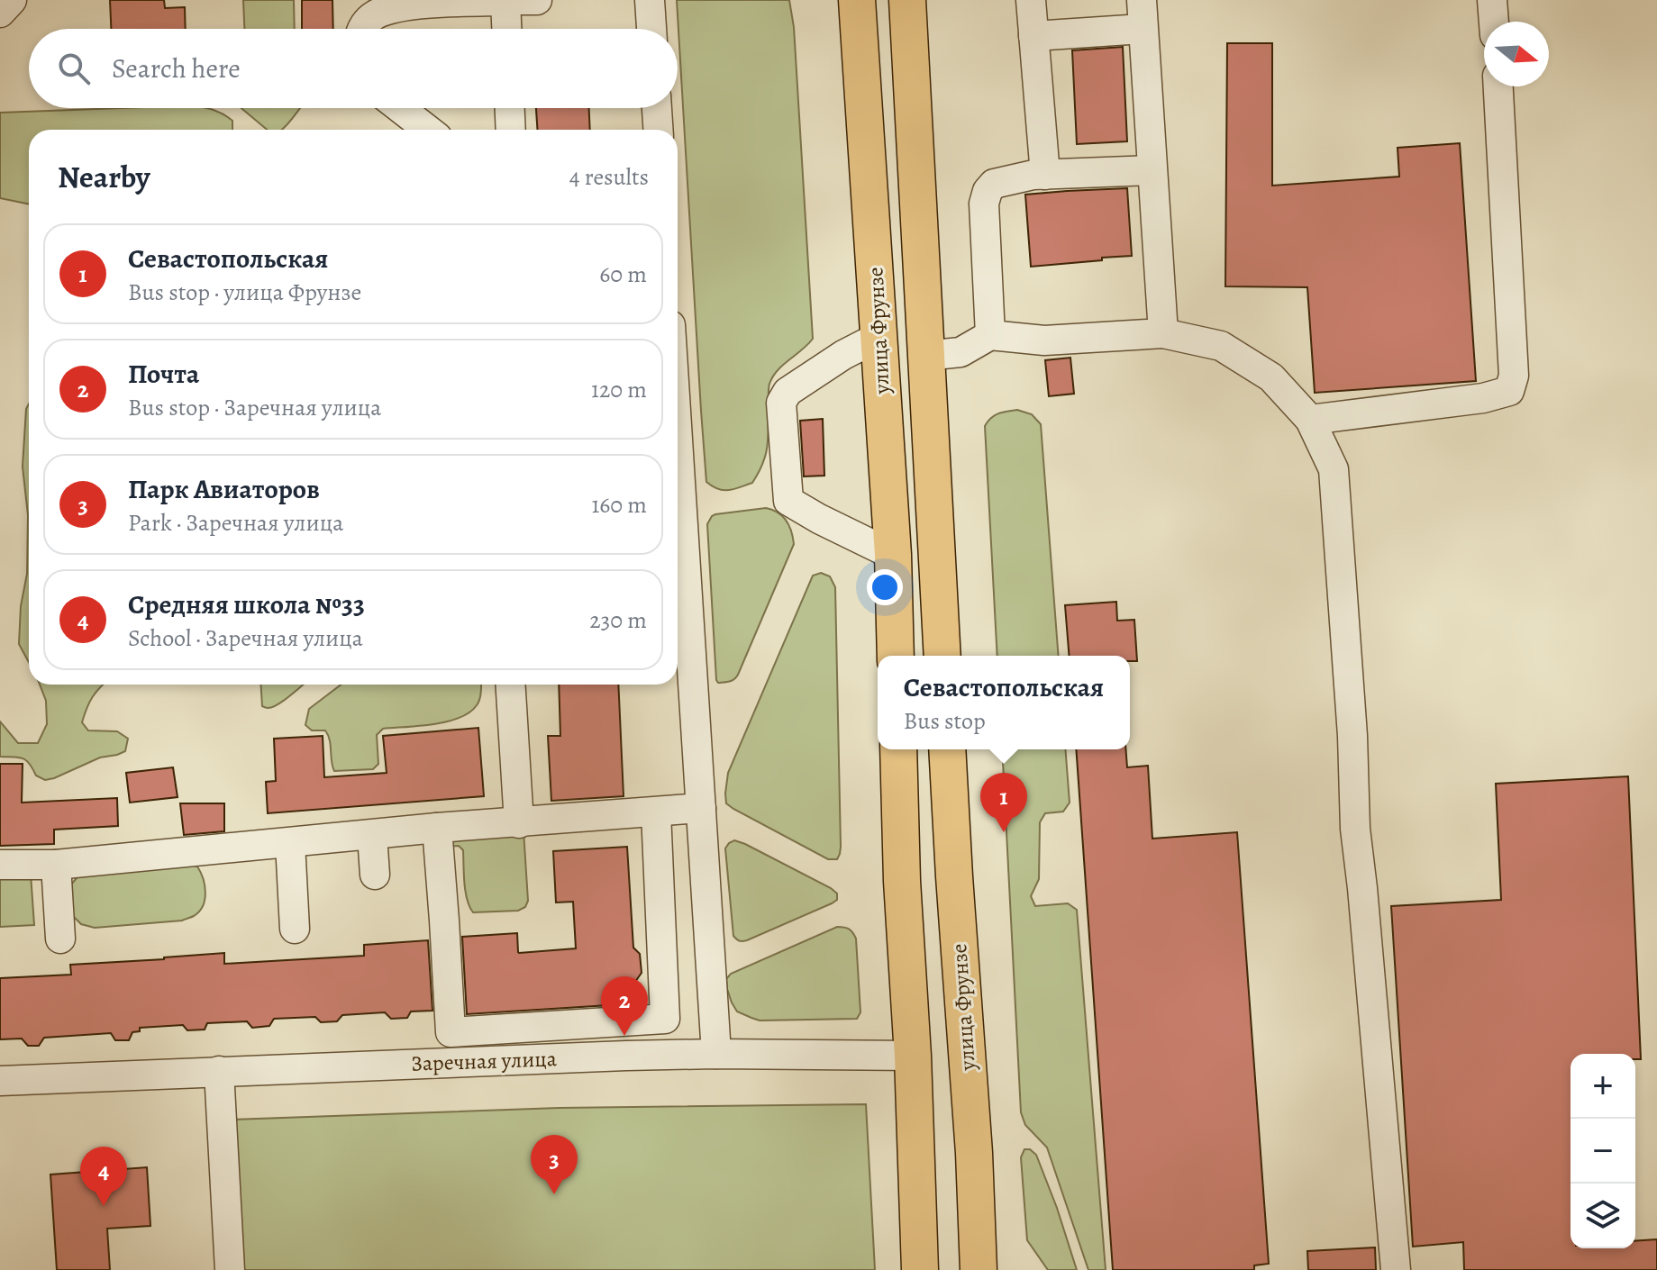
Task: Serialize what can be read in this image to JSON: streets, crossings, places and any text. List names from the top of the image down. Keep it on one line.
{"streets":{"main road":["улица Фрунзе","Заречная улица"]},"crossings":[["улица Фрунзе","Заречная улица"]],"north":"right","page":{"search":"Search here","heading":["Nearby","4 results"],"list":[{"mark":"1","name":"Севастопольская","note":"Bus stop · улица Фрунзе","value":"60 m"},{"mark":"2","name":"Почта","note":"Bus stop · Заречная улица","value":"120 m"},{"mark":"3","name":"Парк Авиаторов","note":"Park · Заречная улица","value":"160 m"},{"mark":"4","name":"Средняя школа №33","note":"School · Заречная улица","value":"230 m"}],"popup":["Севастопольская","Bus stop"],"pins":["1","2","3","4"],"map_buttons":["+","−"]}}
